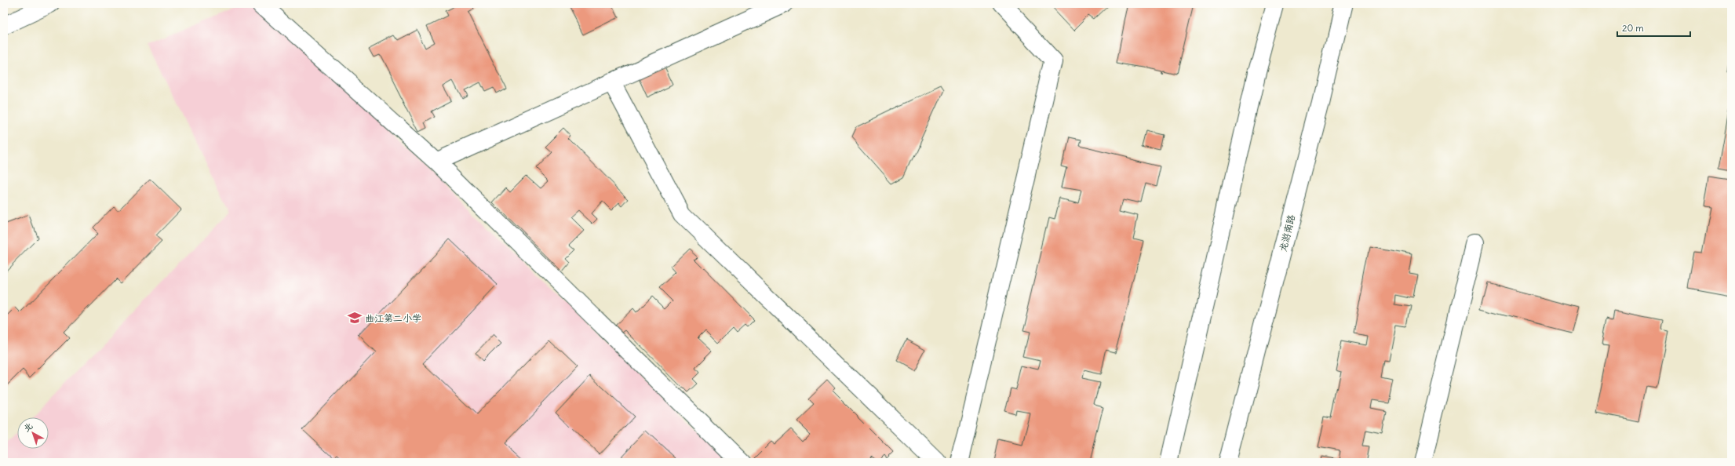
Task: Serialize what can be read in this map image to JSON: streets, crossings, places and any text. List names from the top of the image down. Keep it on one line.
{"streets":{"street":["龙游南路"]},"places":{"school or university":["曲江第二小学"]},"scale_bar":"20 m","north":"top left"}
